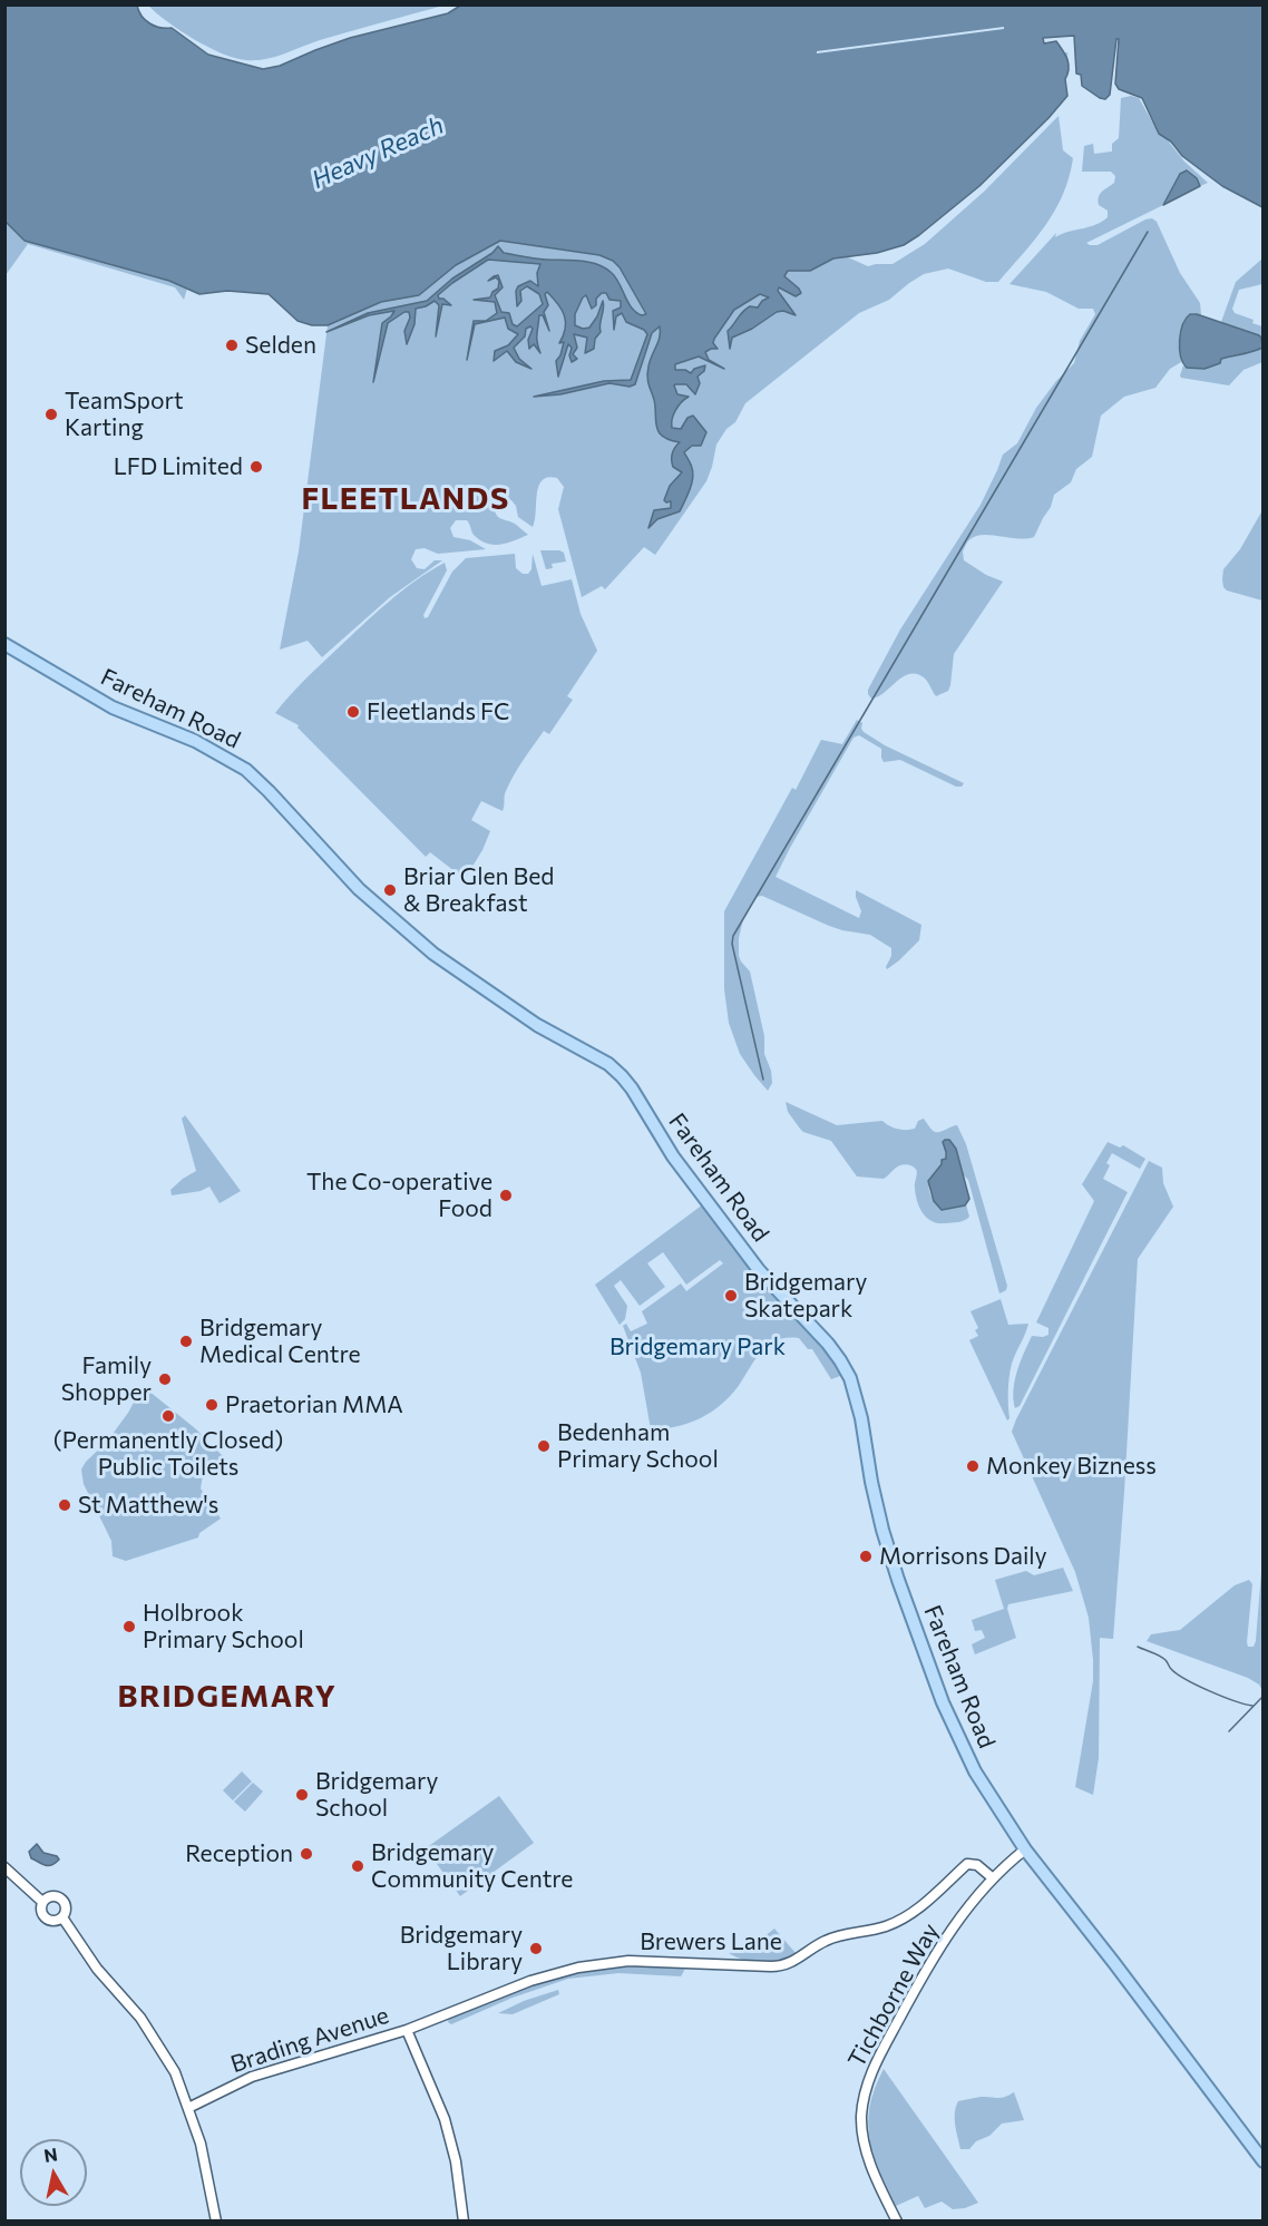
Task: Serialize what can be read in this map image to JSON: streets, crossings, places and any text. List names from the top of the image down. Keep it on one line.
{"streets":{"main road":["Fareham Road"],"street":["Brewers Lane","Tichborne Way","Brading Avenue"]},"crossings":[["Fareham Road","Tichborne Way"],["Brewers Lane","Tichborne Way"],["Brewers Lane","Brading Avenue"]],"districts":["FLEETLANDS","BRIDGEMARY"],"water":["Heavy Reach"],"parks":["Bridgemary Park"],"places":["Selden","TeamSport Karting","LFD Limited","Fleetlands FC","Briar Glen Bed & Breakfast","The Co-operative Food","Bridgemary Skatepark","Bridgemary Medical Centre","Family Shopper","Praetorian MMA","(Permanently Closed) Public Toilets","Bedenham Primary School","Monkey Bizness","St Matthew's","Morrisons Daily","Holbrook Primary School","Bridgemary School","Reception","Bridgemary Community Centre","Bridgemary Library"],"north":"top"}
